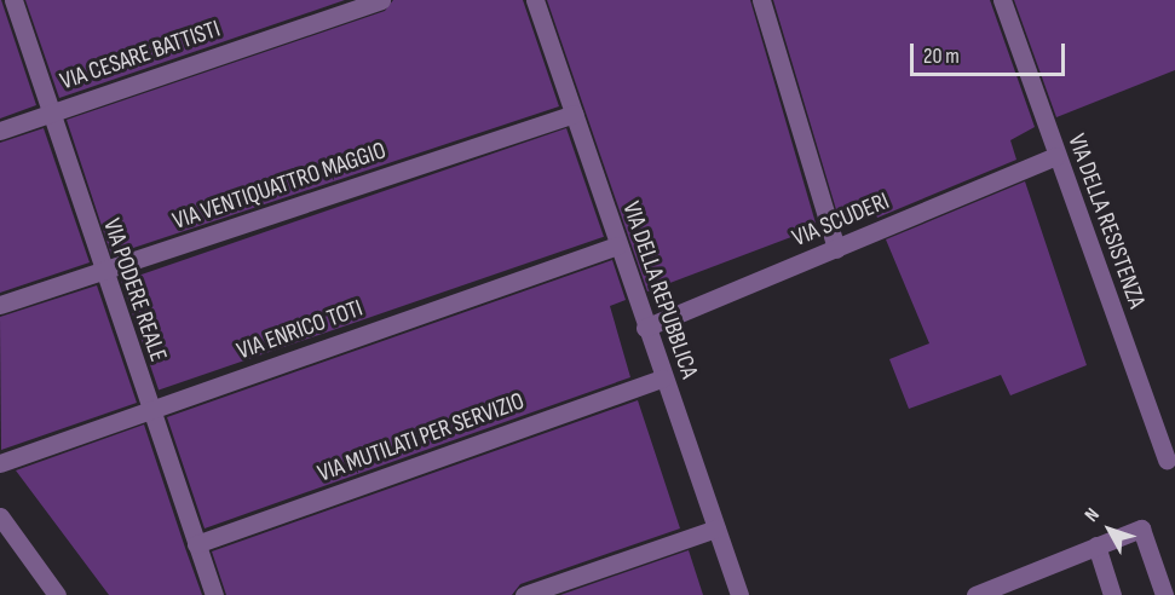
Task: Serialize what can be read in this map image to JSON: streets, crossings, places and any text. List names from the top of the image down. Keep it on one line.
{"streets":{"street":["VIA CESARE BATTISTI","VIA VENTIQUATTRO MAGGIO","VIA SCUDERI","VIA DELLA RESISTENZA","VIA PODERE REALE","VIA DELLA REPUBBLICA","VIA ENRICO TOTI","VIA MUTILATI PER SERVIZIO"]},"crossings":[["VIA CESARE BATTISTI","VIA PODERE REALE"],["VIA VENTIQUATTRO MAGGIO","VIA PODERE REALE"],["VIA VENTIQUATTRO MAGGIO","VIA DELLA REPUBBLICA"],["VIA SCUDERI","VIA DELLA RESISTENZA"],["VIA SCUDERI","VIA DELLA REPUBBLICA"],["VIA PODERE REALE","VIA ENRICO TOTI"],["VIA PODERE REALE","VIA MUTILATI PER SERVIZIO"],["VIA DELLA REPUBBLICA","VIA ENRICO TOTI"],["VIA DELLA REPUBBLICA","VIA MUTILATI PER SERVIZIO"]],"scale_bar":"20 m","north":"top left"}
